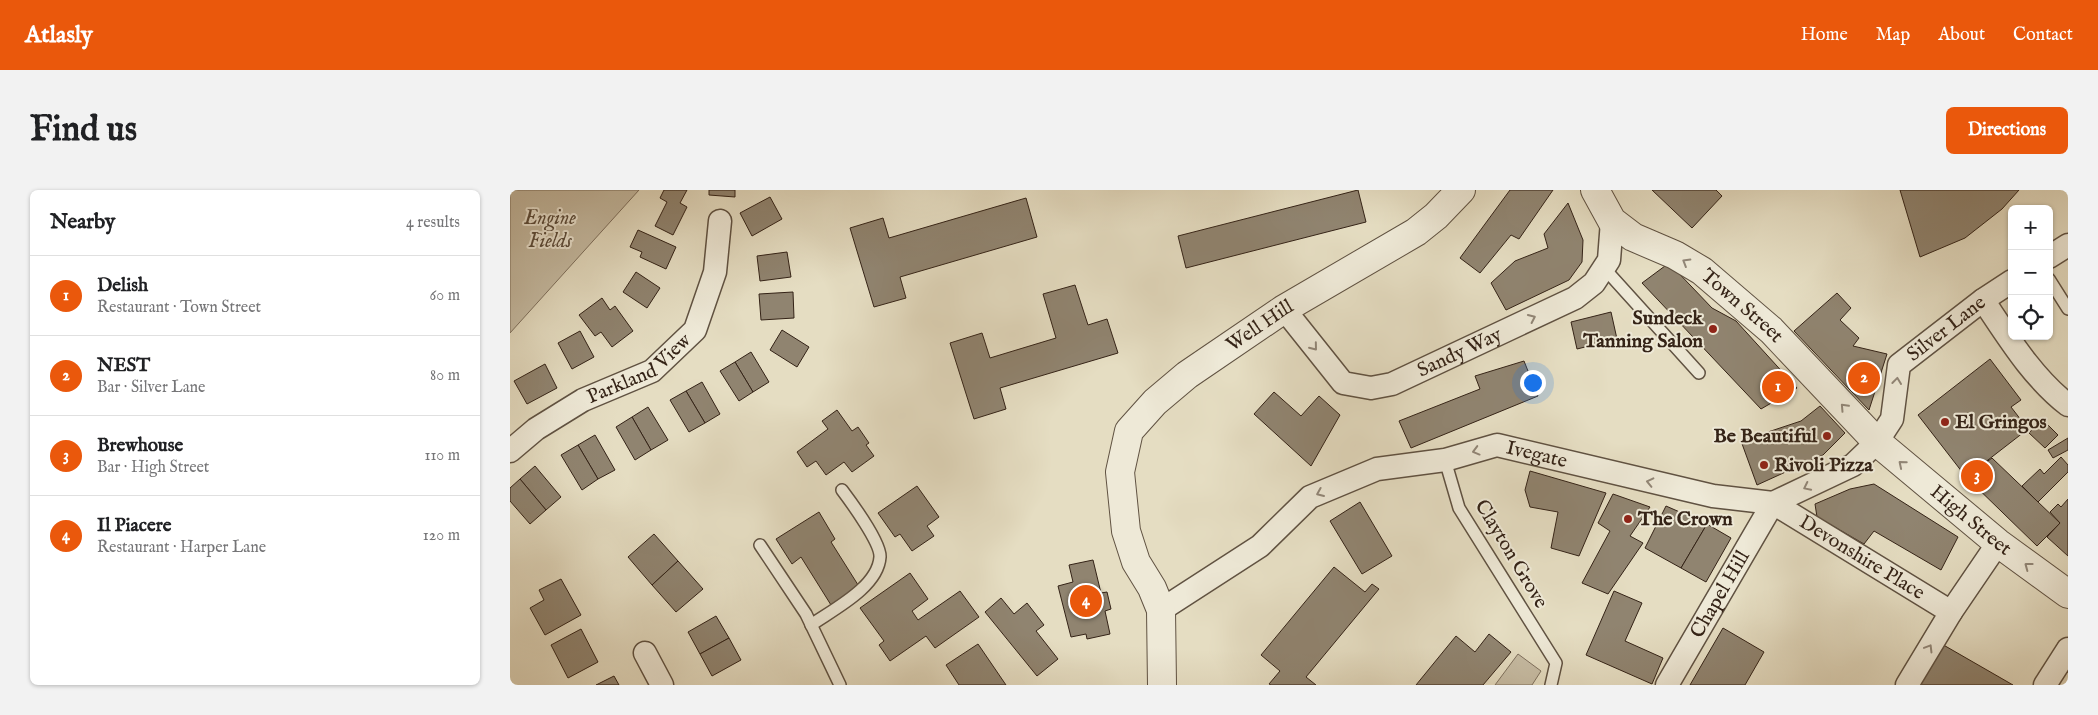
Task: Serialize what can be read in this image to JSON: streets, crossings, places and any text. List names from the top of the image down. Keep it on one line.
{"streets":{"street":["Town Street","Well Hill","Silver Lane","Sandy Way","Parkland View","Ivegate","High Street","Devonshire Place","Chapel Hill"],"lane":["Clayton Grove"]},"crossings":[["Town Street","Silver Lane"],["Town Street","Sandy Way"],["Town Street","High Street"],["Well Hill","Sandy Way"],["Well Hill","Ivegate"],["Silver Lane","High Street"],["Ivegate","Clayton Grove"],["Ivegate","Devonshire Place"],["Ivegate","Chapel Hill"],["Devonshire Place","Chapel Hill"]],"one_way":["Town Street","Silver Lane","Sandy Way","Ivegate"],"parks":["Engine Fields"],"places":["Sundeck Tanning Salon","El Gringos","Be Beautiful","Rivoli Pizza","The Crown"],"page":{"header":"Atlasly","nav":["Home","Map","About","Contact"],"buttons":"Directions","title":"Find us","heading":["Nearby","4 results"],"map_buttons":["+","−"],"list":[{"mark":"1","name":"Delish","note":"Restaurant · Town Street","value":"60 m"},{"mark":"2","name":"NEST","note":"Bar · Silver Lane","value":"80 m"},{"mark":"3","name":"Brewhouse","note":"Bar · High Street","value":"110 m"},{"mark":"4","name":"Il Piacere","note":"Restaurant · Harper Lane","value":"120 m"}],"pins":["2","1","3","4"]}}
